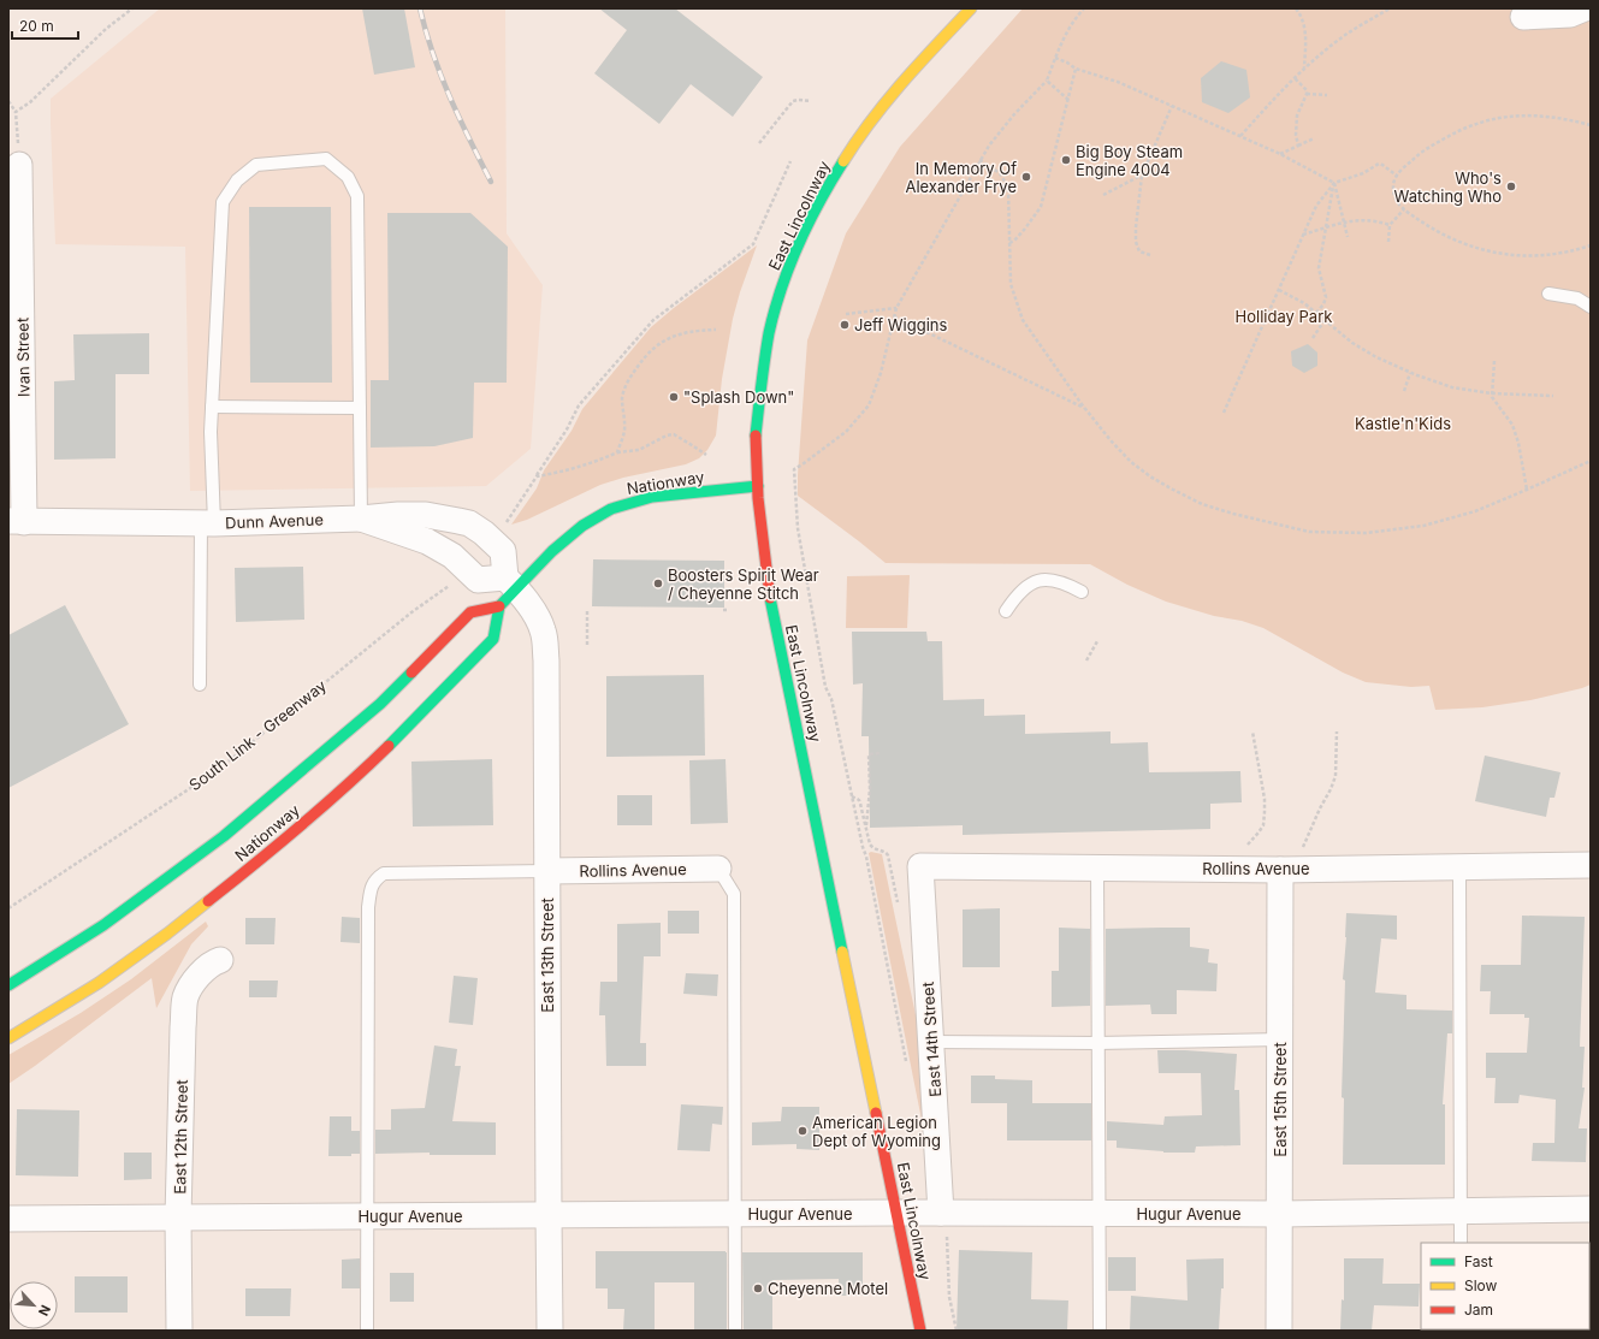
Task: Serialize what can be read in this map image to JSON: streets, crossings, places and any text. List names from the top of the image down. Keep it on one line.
{"streets":{"main road":["East Lincolnway","Nationway"],"street":["Ivan Street","Dunn Avenue","Rollins Avenue","East 13th Street","East 14th Street","East 15th Street","East 12th Street","Hugur Avenue"],"path":["South Link - Greenway"]},"crossings":[["East Lincolnway","Nationway"],["East Lincolnway","Hugur Avenue"],["Ivan Street","Dunn Avenue"],["Nationway","Dunn Avenue"],["Nationway","East 13th Street"],["Dunn Avenue","East 13th Street"],["Rollins Avenue","East 13th Street"],["Rollins Avenue","East 14th Street"],["Rollins Avenue","East 15th Street"],["East 13th Street","Hugur Avenue"],["East 14th Street","Hugur Avenue"],["East 15th Street","Hugur Avenue"],["East 12th Street","Hugur Avenue"]],"parks":["Holliday Park","Kastle'n'Kids"],"places":["Big Boy Steam Engine 4004","In Memory Of Alexander Frye","Who's Watching Who","Jeff Wiggins","\"Splash Down\"","Boosters Spirit Wear / Cheyenne Stitch","American Legion Dept of Wyoming","Cheyenne Motel"],"legend":["Fast","Slow","Jam"],"scale_bar":"20 m","north":"bottom right"}
